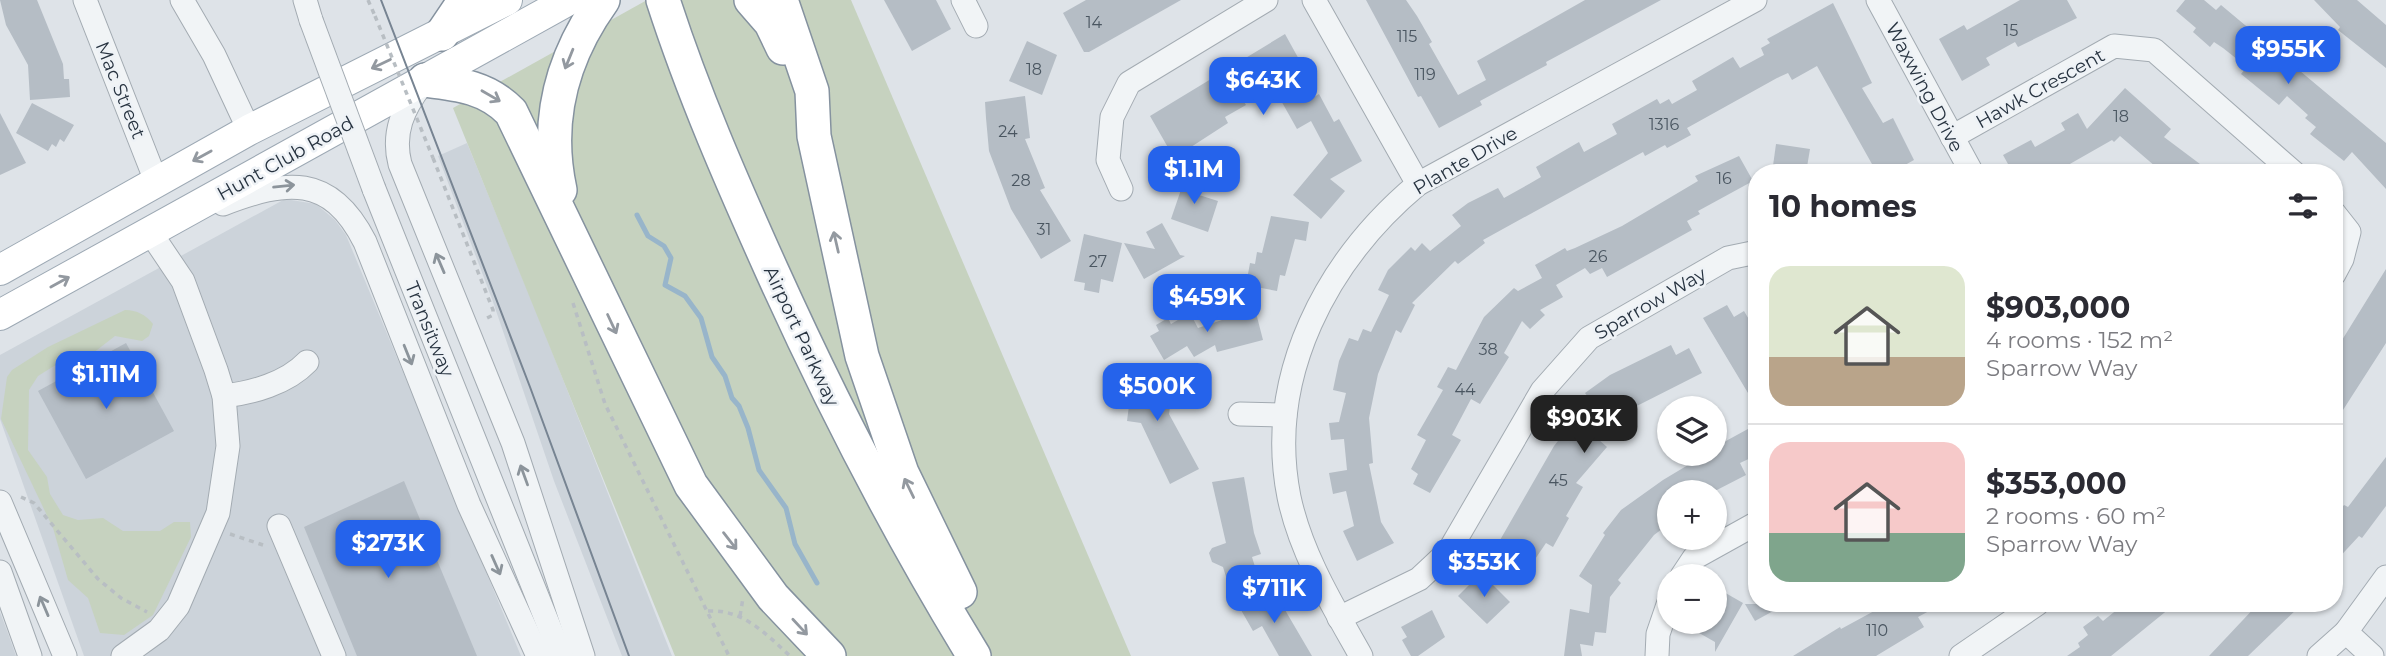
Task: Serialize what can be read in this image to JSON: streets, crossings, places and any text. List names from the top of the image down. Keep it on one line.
{"streets":{"highway":["Airport Parkway"],"main road":["Hunt Club Road"],"street":["Waxwing Drive","Hawk Crescent","Mac Street","Plante Drive","Sparrow Way","Transitway"]},"crossings":[["Waxwing Drive","Hawk Crescent"],["Mac Street","Hunt Club Road"],["Hunt Club Road","Transitway"],["Plante Drive","Sparrow Way"]],"house_numbers":["14","15","115","18","119","18","1316","24","16","28","31","26","27","38","44","45","110"],"page":{"price":["$955K","$643K","$1.1M","$459K","$1.11M","$500K","$903K","$273K","$353K","$711K"],"heading":"10 homes","list":[{"name":"$903,000","note":"4 rooms · 152 m² · Sparrow Way"},{"name":"$353,000","note":"2 rooms · 60 m² · Sparrow Way"}],"map_buttons":["+","−"]}}
